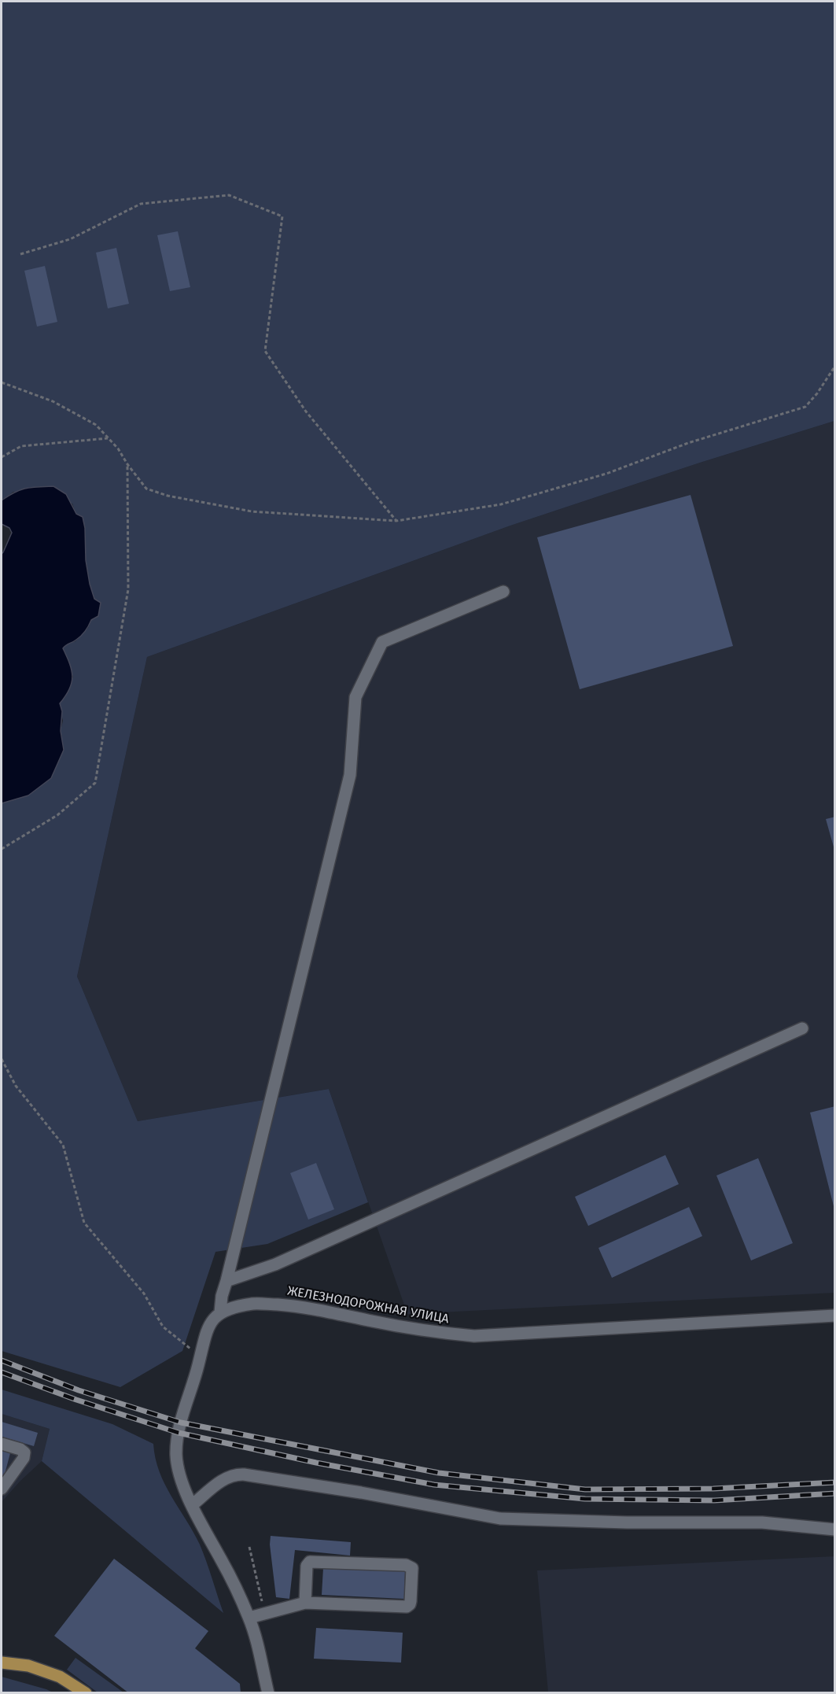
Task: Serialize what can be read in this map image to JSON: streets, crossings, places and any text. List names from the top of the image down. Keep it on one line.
{"streets":{"street":["ЖЕЛЕЗНОДОРОЖНАЯ УЛИЦА"]}}
